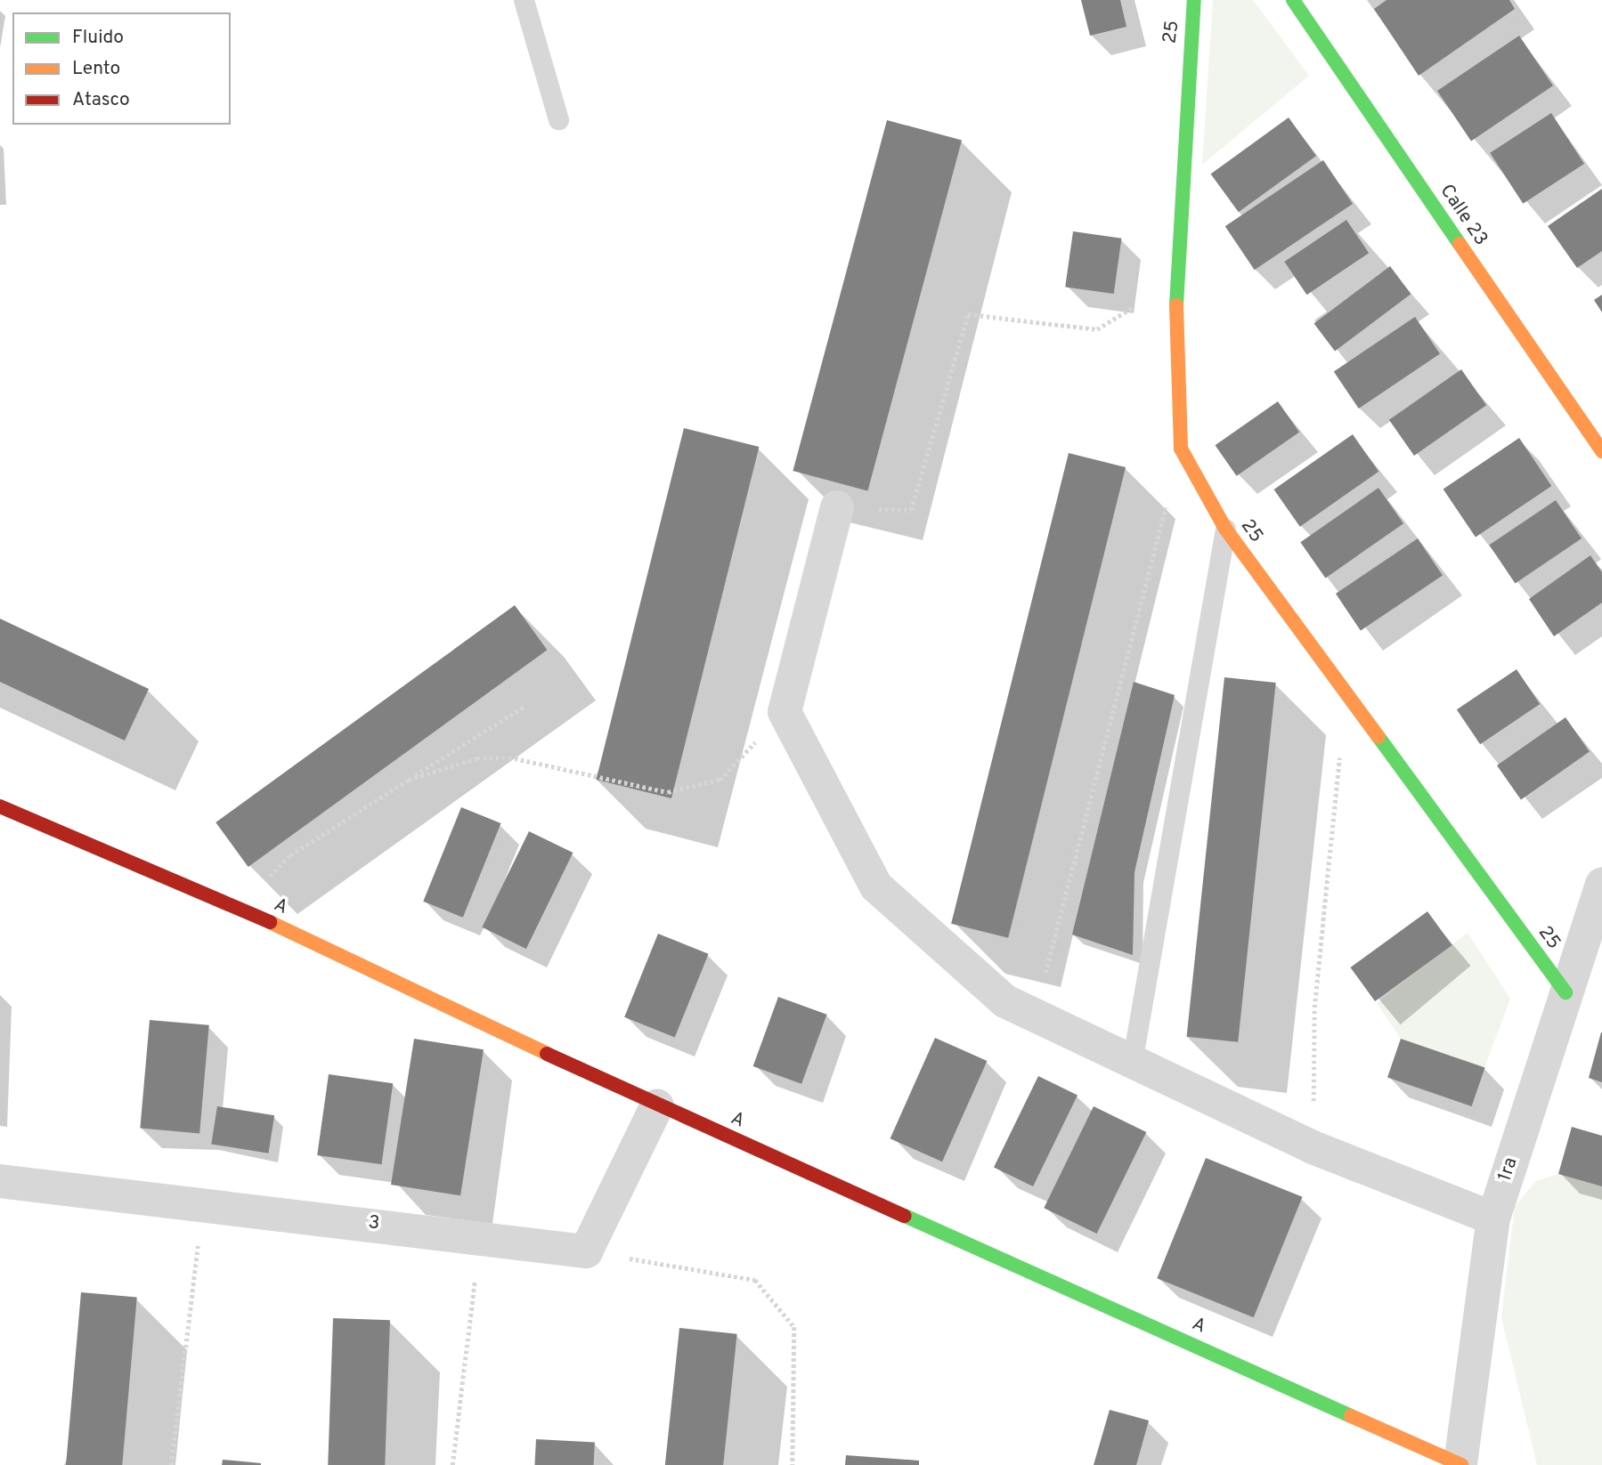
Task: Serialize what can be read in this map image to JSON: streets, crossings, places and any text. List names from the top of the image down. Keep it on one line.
{"streets":{"street":["25","Calle 23","A","1ra","3"]},"crossings":[["25","1ra"],["A","1ra"]],"legend":["Fluido","Lento","Atasco"]}
